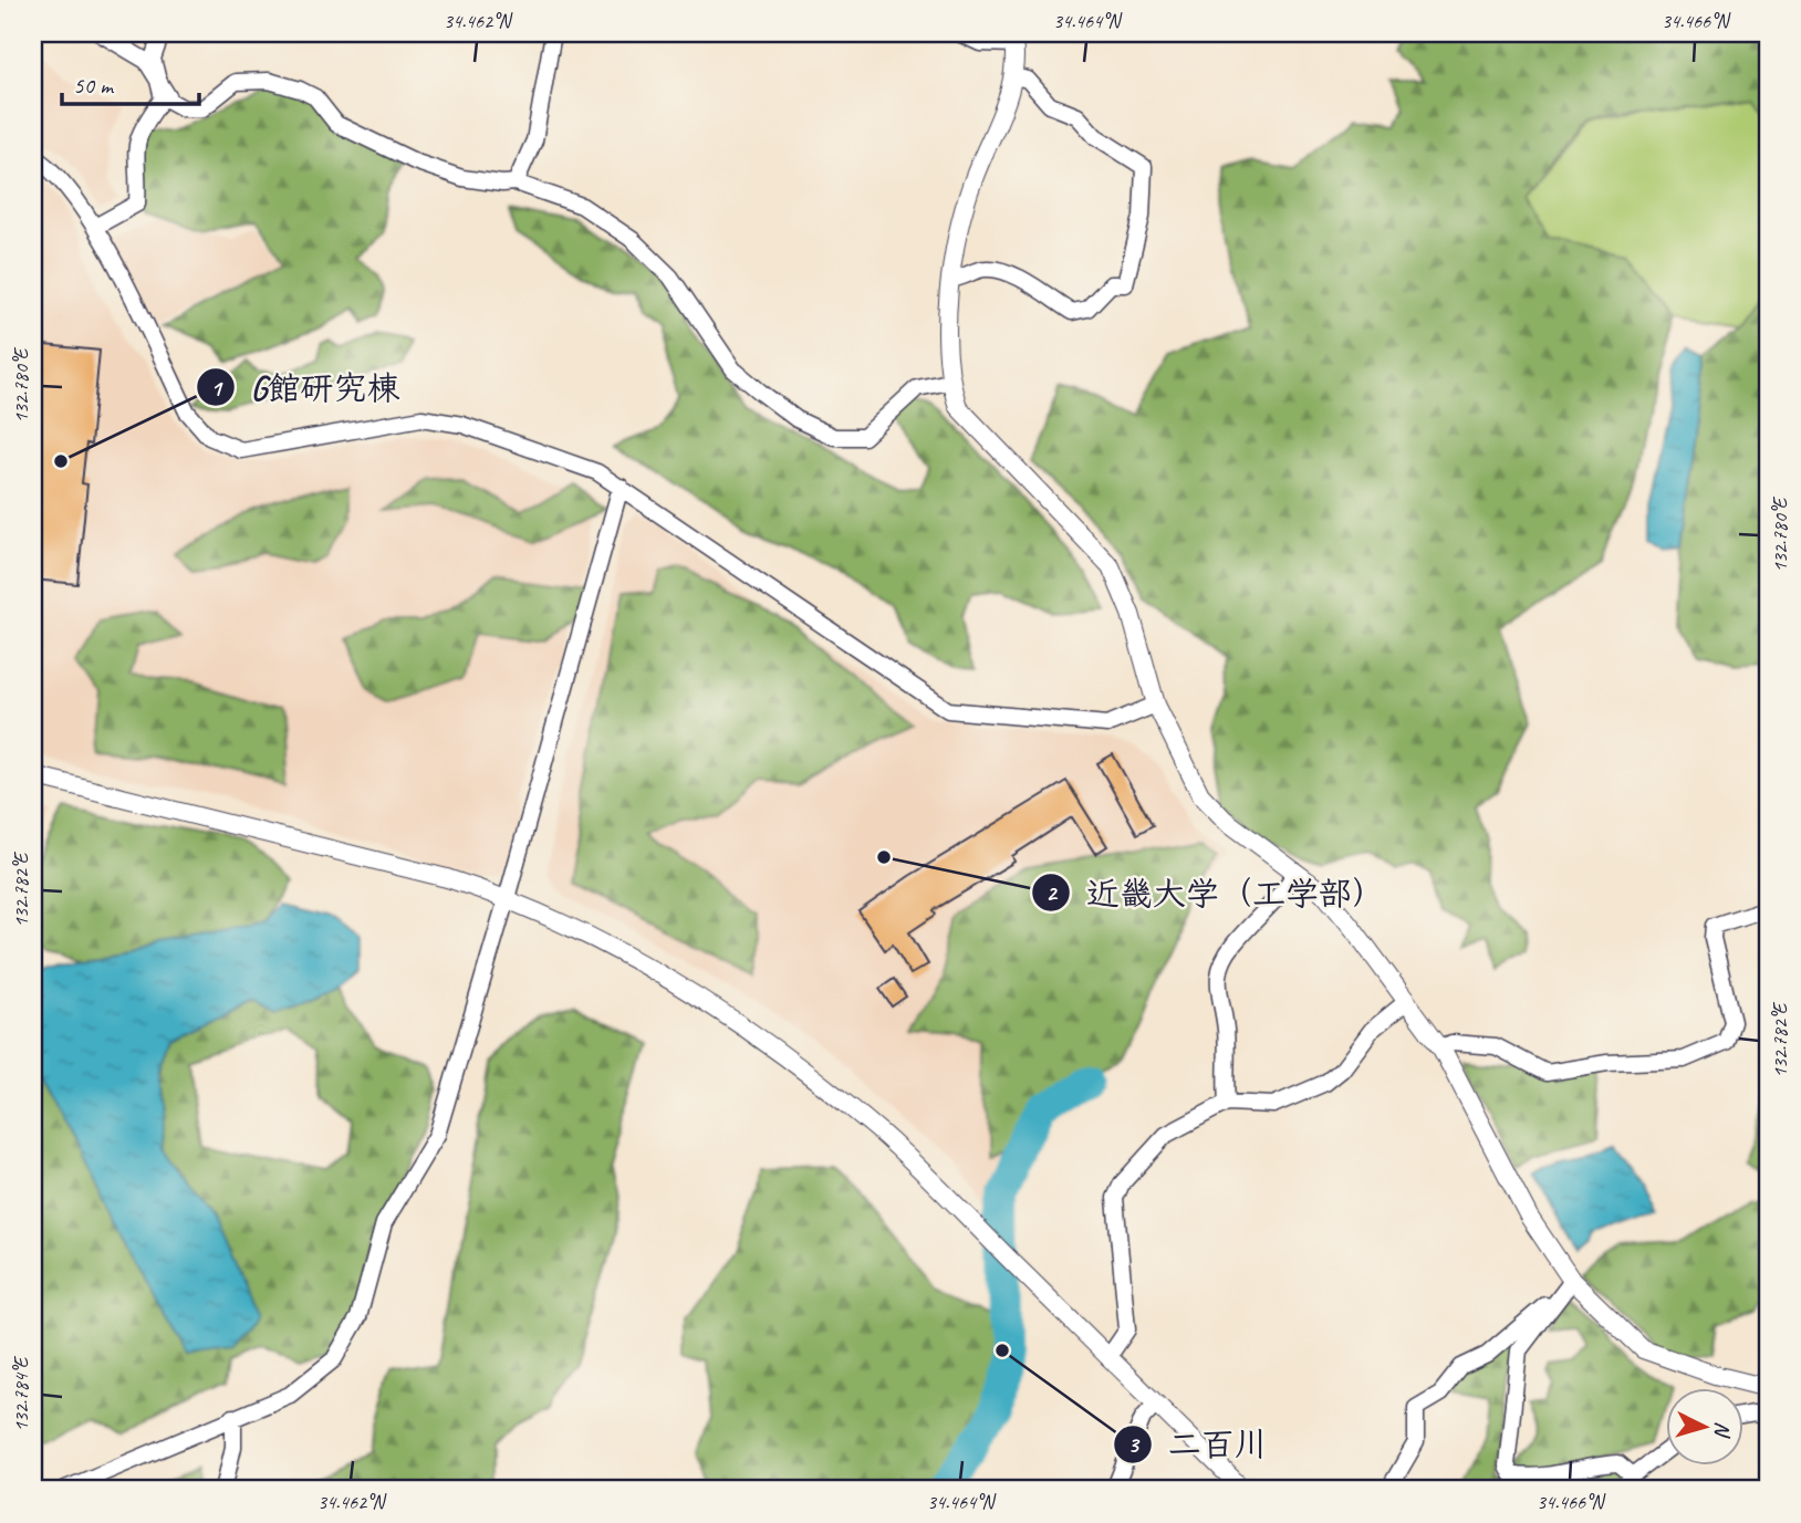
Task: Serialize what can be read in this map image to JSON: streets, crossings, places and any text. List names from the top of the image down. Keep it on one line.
{"places":["G館研究棟","近畿大学（工学部）","二百川"],"scale_bar":"50 m","north":"right","coordinates":["34.462°N","34.464°N","34.466°N","132.780°E","132.782°E","132.784°E"]}
